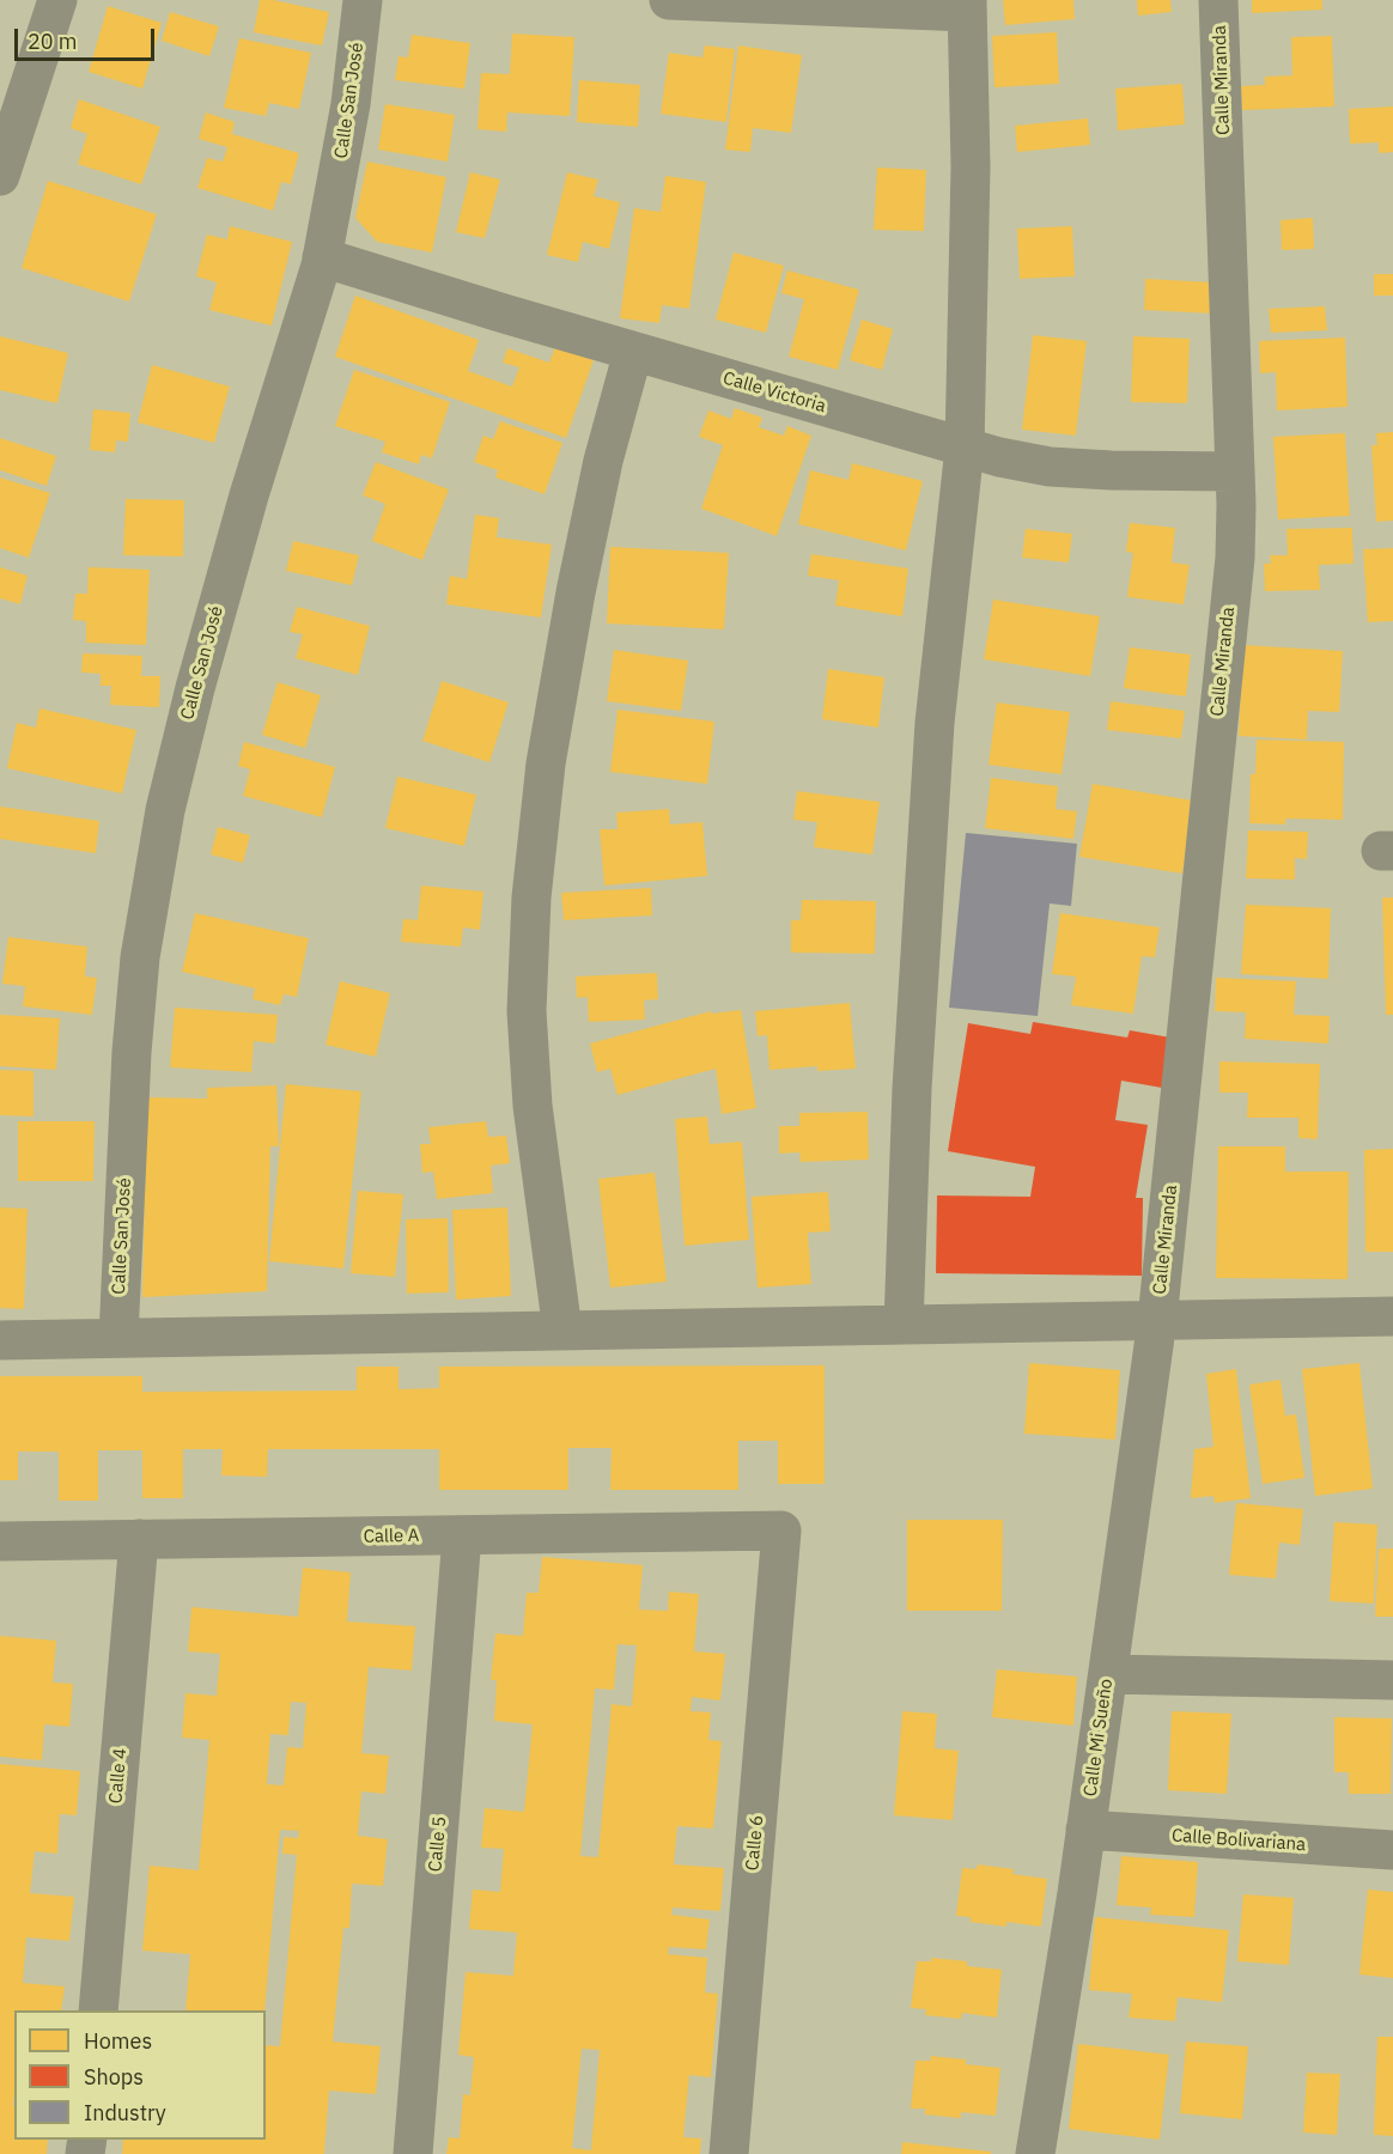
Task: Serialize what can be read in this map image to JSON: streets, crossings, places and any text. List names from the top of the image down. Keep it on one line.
{"streets":{"street":["Calle Miranda","Calle San José","Calle Victoria","Calle A","Calle Mi Sueño","Calle 4","Calle Bolivariana","Calle 6","Calle 5"]},"crossings":[["Calle Miranda","Calle Victoria"],["Calle Miranda","Calle Mi Sueño"],["Calle San José","Calle Victoria"],["Calle A","Calle 4"],["Calle A","Calle 6"],["Calle A","Calle 5"],["Calle Mi Sueño","Calle Bolivariana"]],"legend":["Homes","Shops","Industry"],"scale_bar":"20 m"}
